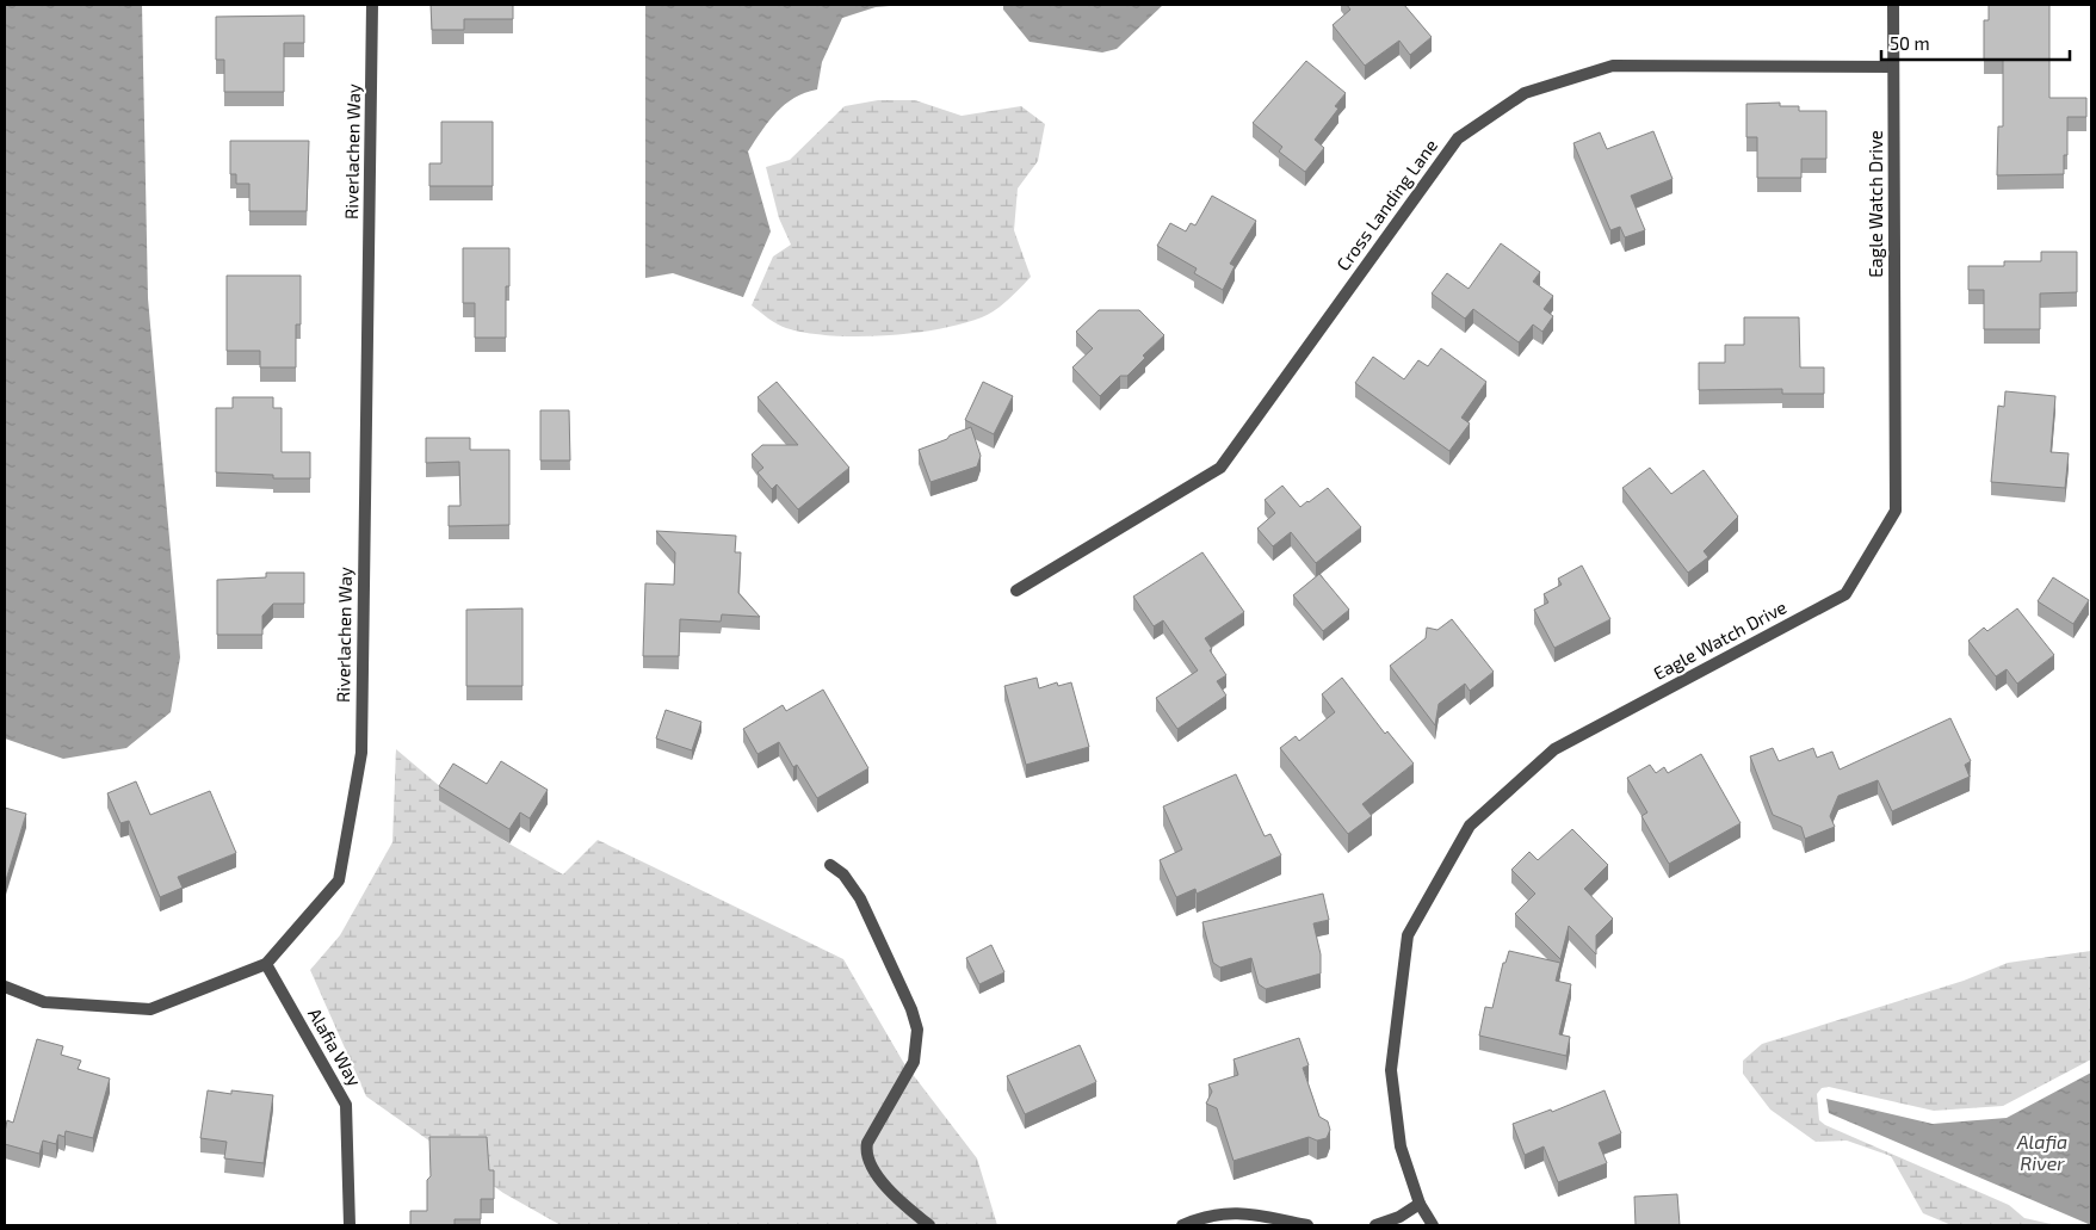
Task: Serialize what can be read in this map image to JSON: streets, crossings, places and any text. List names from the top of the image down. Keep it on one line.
{"streets":{"street":["Riverlachen Way","Eagle Watch Drive","Cross Landing Lane","Alafia Way"]},"crossings":[["Riverlachen Way","Alafia Way"],["Eagle Watch Drive","Cross Landing Lane"]],"water":["Alafia River"],"scale_bar":"50 m"}
